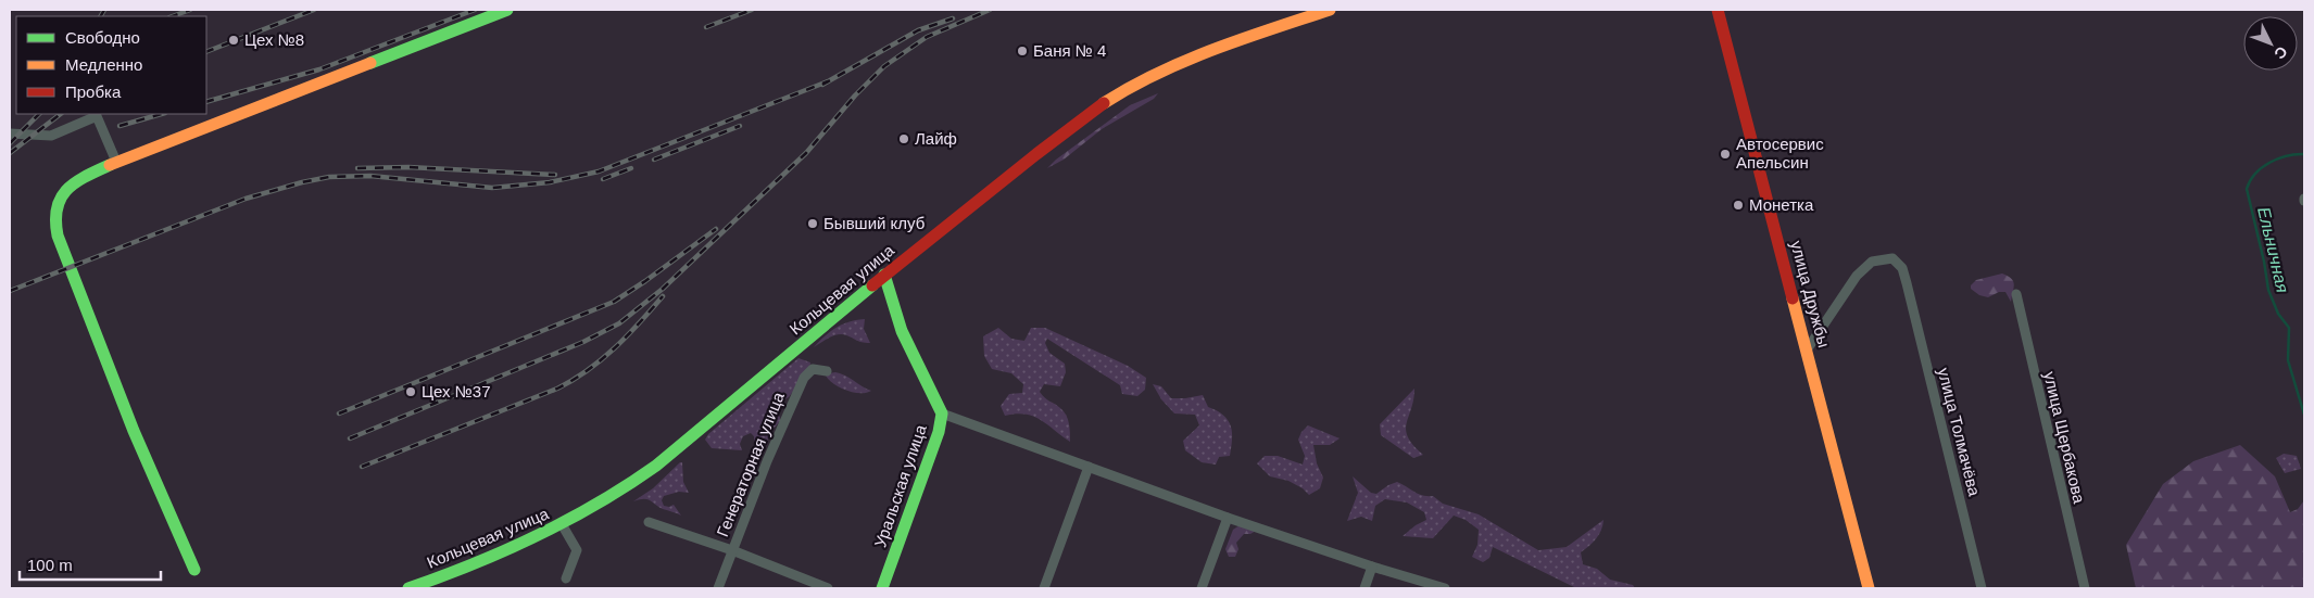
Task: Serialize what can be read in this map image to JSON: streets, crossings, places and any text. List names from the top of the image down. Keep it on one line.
{"streets":{"street":["Кольцевая улица","улица Дружбы","улица Толмачёва","улица Щербакова","Генераторная улица","Уральская улица"]},"crossings":[["Кольцевая улица","Уральская улица"],["улица Дружбы","улица Толмачёва"]],"water":["Ельничная"],"places":["Цех №8","Баня № 4","Лайф","Автосервис Апельсин","Монетка","Бывший клуб","Цех №37"],"legend":["Свободно","Медленно","Пробка"],"scale_bar":"100 m","north":"bottom right"}
